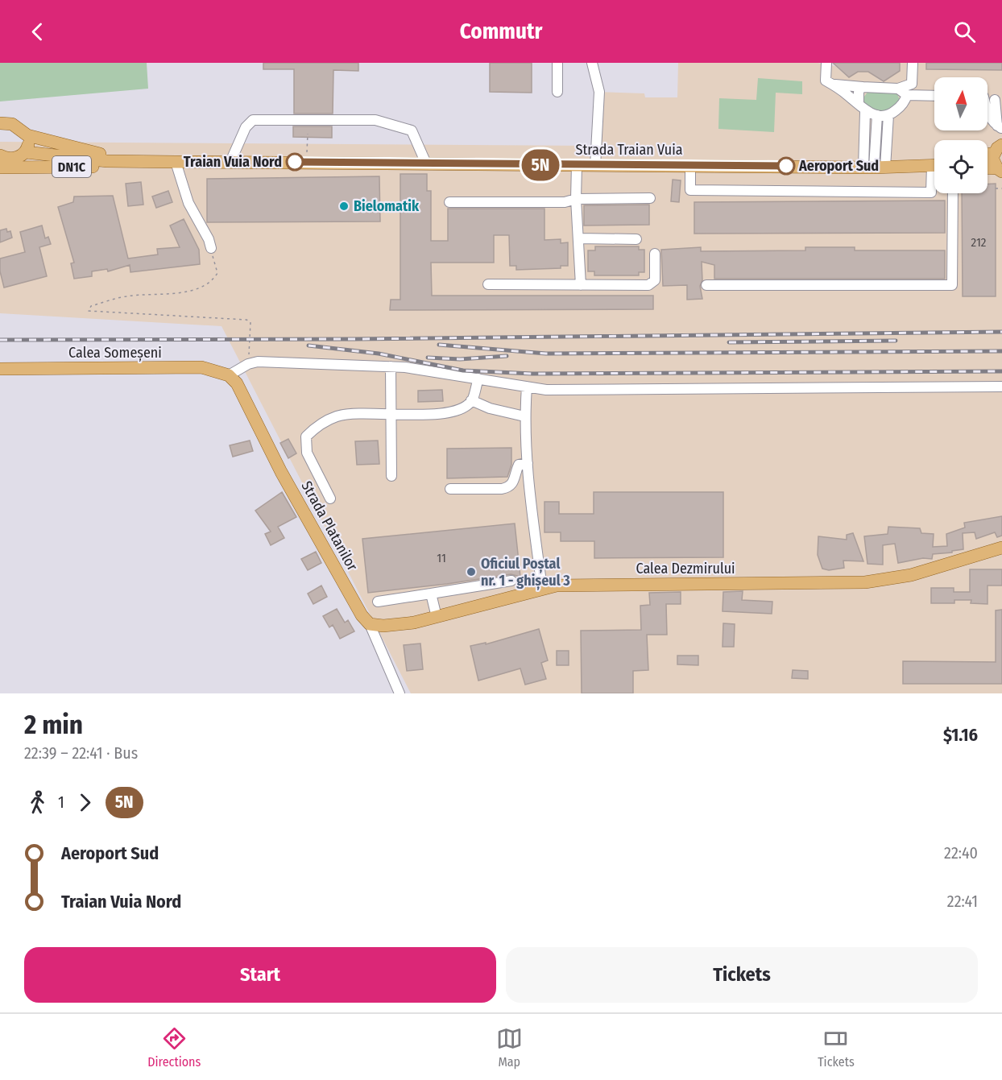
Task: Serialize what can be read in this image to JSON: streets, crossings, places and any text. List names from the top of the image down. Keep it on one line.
{"streets":{"main road":["Strada Traian Vuia","DN1C","Calea Someșeni","Strada Platanilor","Calea Dezmirului"]},"crossings":[["Strada Traian Vuia","DN1C"],["Calea Someșeni","Strada Platanilor"],["Strada Platanilor","Calea Dezmirului"]],"places":["Traian Vuia Nord","Aeroport Sud","Bielomatik","Oficiul Poștal nr. 1 - ghișeul 3"],"lines":["bus line 5N"],"house_numbers":["212","11"],"north":"top","page":{"header":"Commutr","on_map":"5N","heading":["2 min","22:39 – 22:41 · Bus","$1.16"],"legs":["1","5N"],"list":[{"name":"Aeroport Sud","value":"22:40"},{"name":"Traian Vuia Nord","value":"22:41"}],"buttons":["Start","Tickets"],"tabs":["Directions","Map","Tickets"]}}
